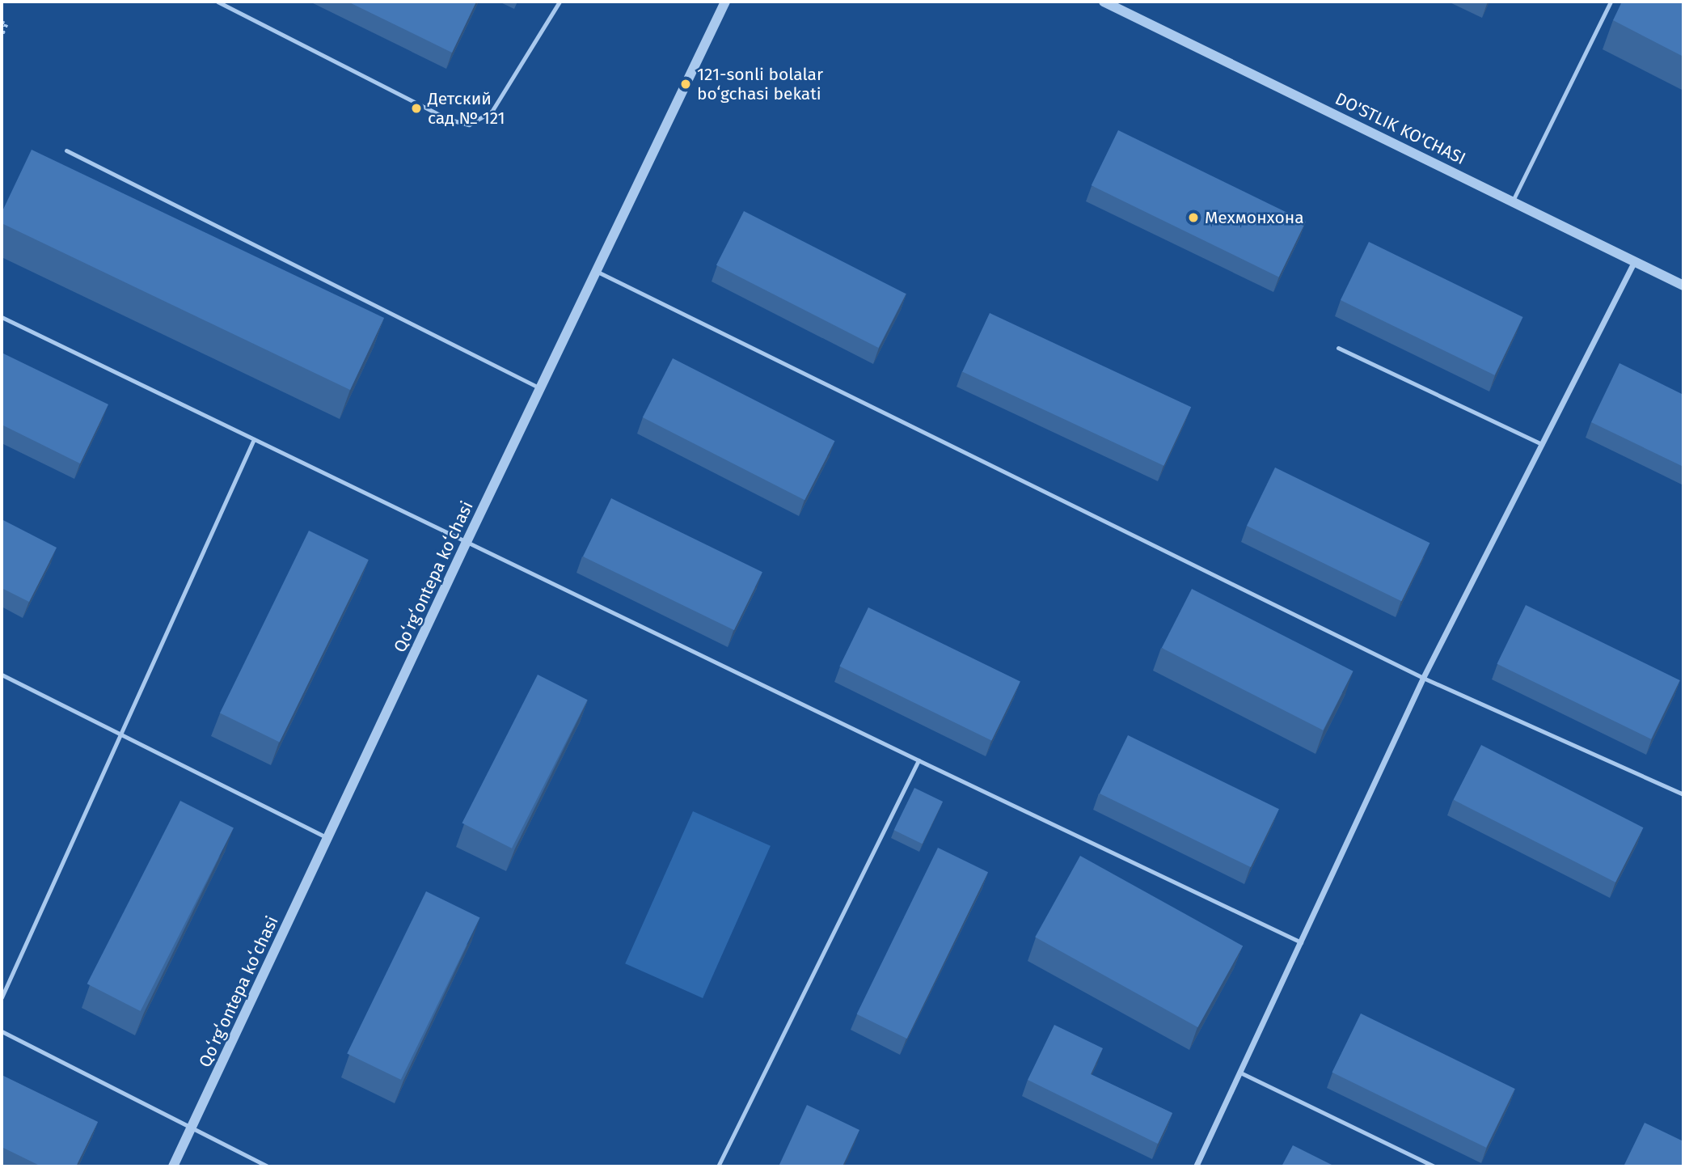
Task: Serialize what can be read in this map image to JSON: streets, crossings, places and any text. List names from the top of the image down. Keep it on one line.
{"streets":{"street":["DO'STLIK KO'CHASI","Qoʻrgʻontepa koʻchasi"]},"places":["121-sonli bolalar boʻgchasi bekati","Детский сад № 121","Мехмонхона"]}
